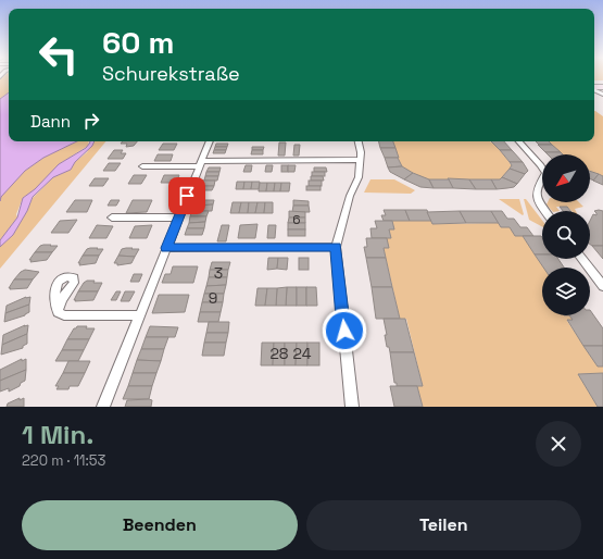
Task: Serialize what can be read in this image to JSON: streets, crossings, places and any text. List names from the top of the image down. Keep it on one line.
{"house_numbers":["6","3","9","28","24"],"north":"bottom left","page":{"turn":["60 m","Schurekstraße"],"then":"Dann","heading":["1 Min.","220 m · 11:53"],"buttons":["Beenden","Teilen"]}}
